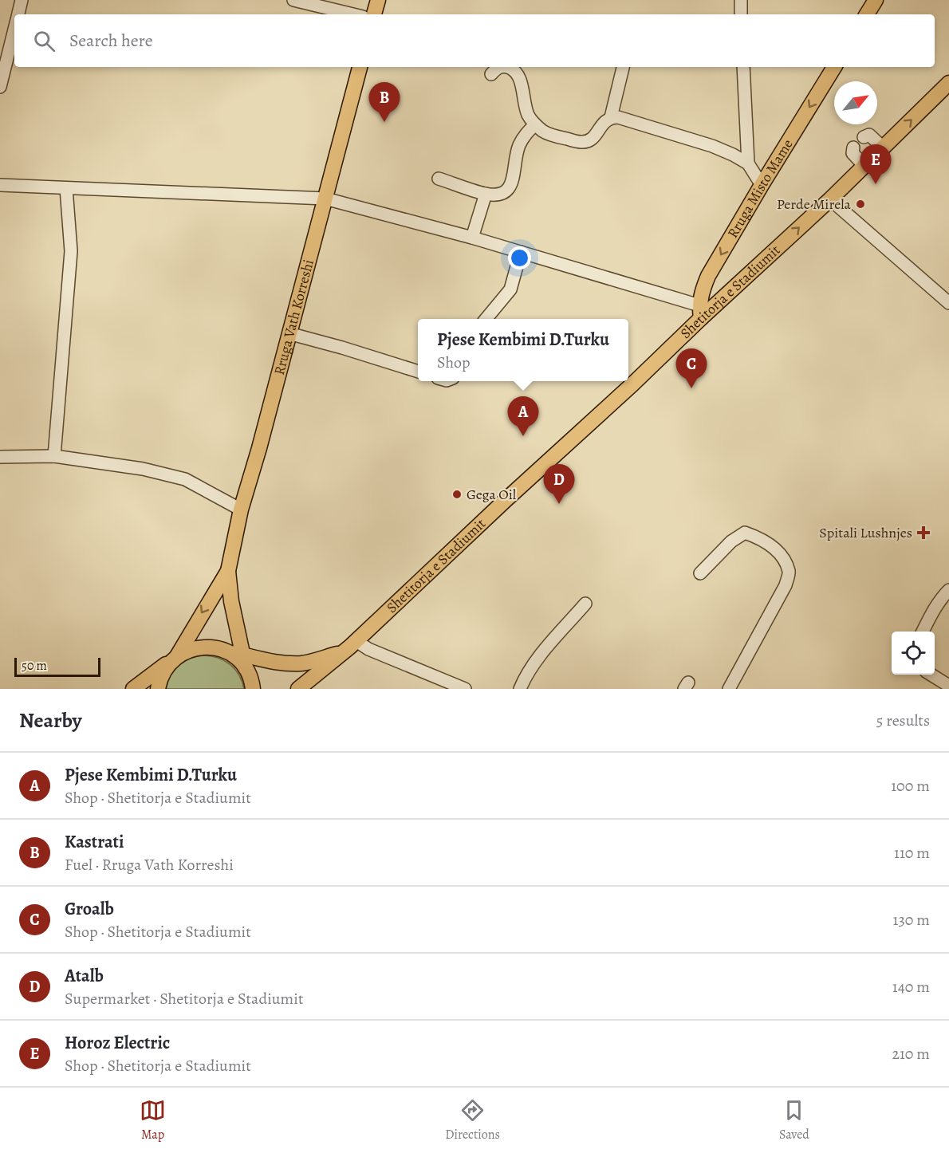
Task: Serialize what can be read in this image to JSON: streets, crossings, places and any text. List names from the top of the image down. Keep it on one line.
{"streets":{"main road":["Rruga Misto Mame","Shetitorja e Stadiumit","Rruga Vath Korreshi"]},"crossings":[["Rruga Misto Mame","Shetitorja e Stadiumit"],["Shetitorja e Stadiumit","Rruga Vath Korreshi"]],"one_way":["Rruga Misto Mame"],"places":{"other":["Perde Mirela","Gega Oil"],"health":["Spitali Lushnjes"]},"scale_bar":"50 m","north":"top right","page":{"search":"Search here","pins":["B","E","C","A","D"],"popup":["Pjese Kembimi D.Turku","Shop"],"scale":"50 m","heading":["Nearby","5 results"],"list":[{"mark":"A","name":"Pjese Kembimi D.Turku","note":"Shop · Shetitorja e Stadiumit","value":"100 m"},{"mark":"B","name":"Kastrati","note":"Fuel · Rruga Vath Korreshi","value":"110 m"},{"mark":"C","name":"Groalb","note":"Shop · Shetitorja e Stadiumit","value":"130 m"},{"mark":"D","name":"Atalb","note":"Supermarket · Shetitorja e Stadiumit","value":"140 m"},{"mark":"E","name":"Horoz Electric","note":"Shop · Shetitorja e Stadiumit","value":"210 m"}],"nav":["Map","Directions","Saved"]}}
